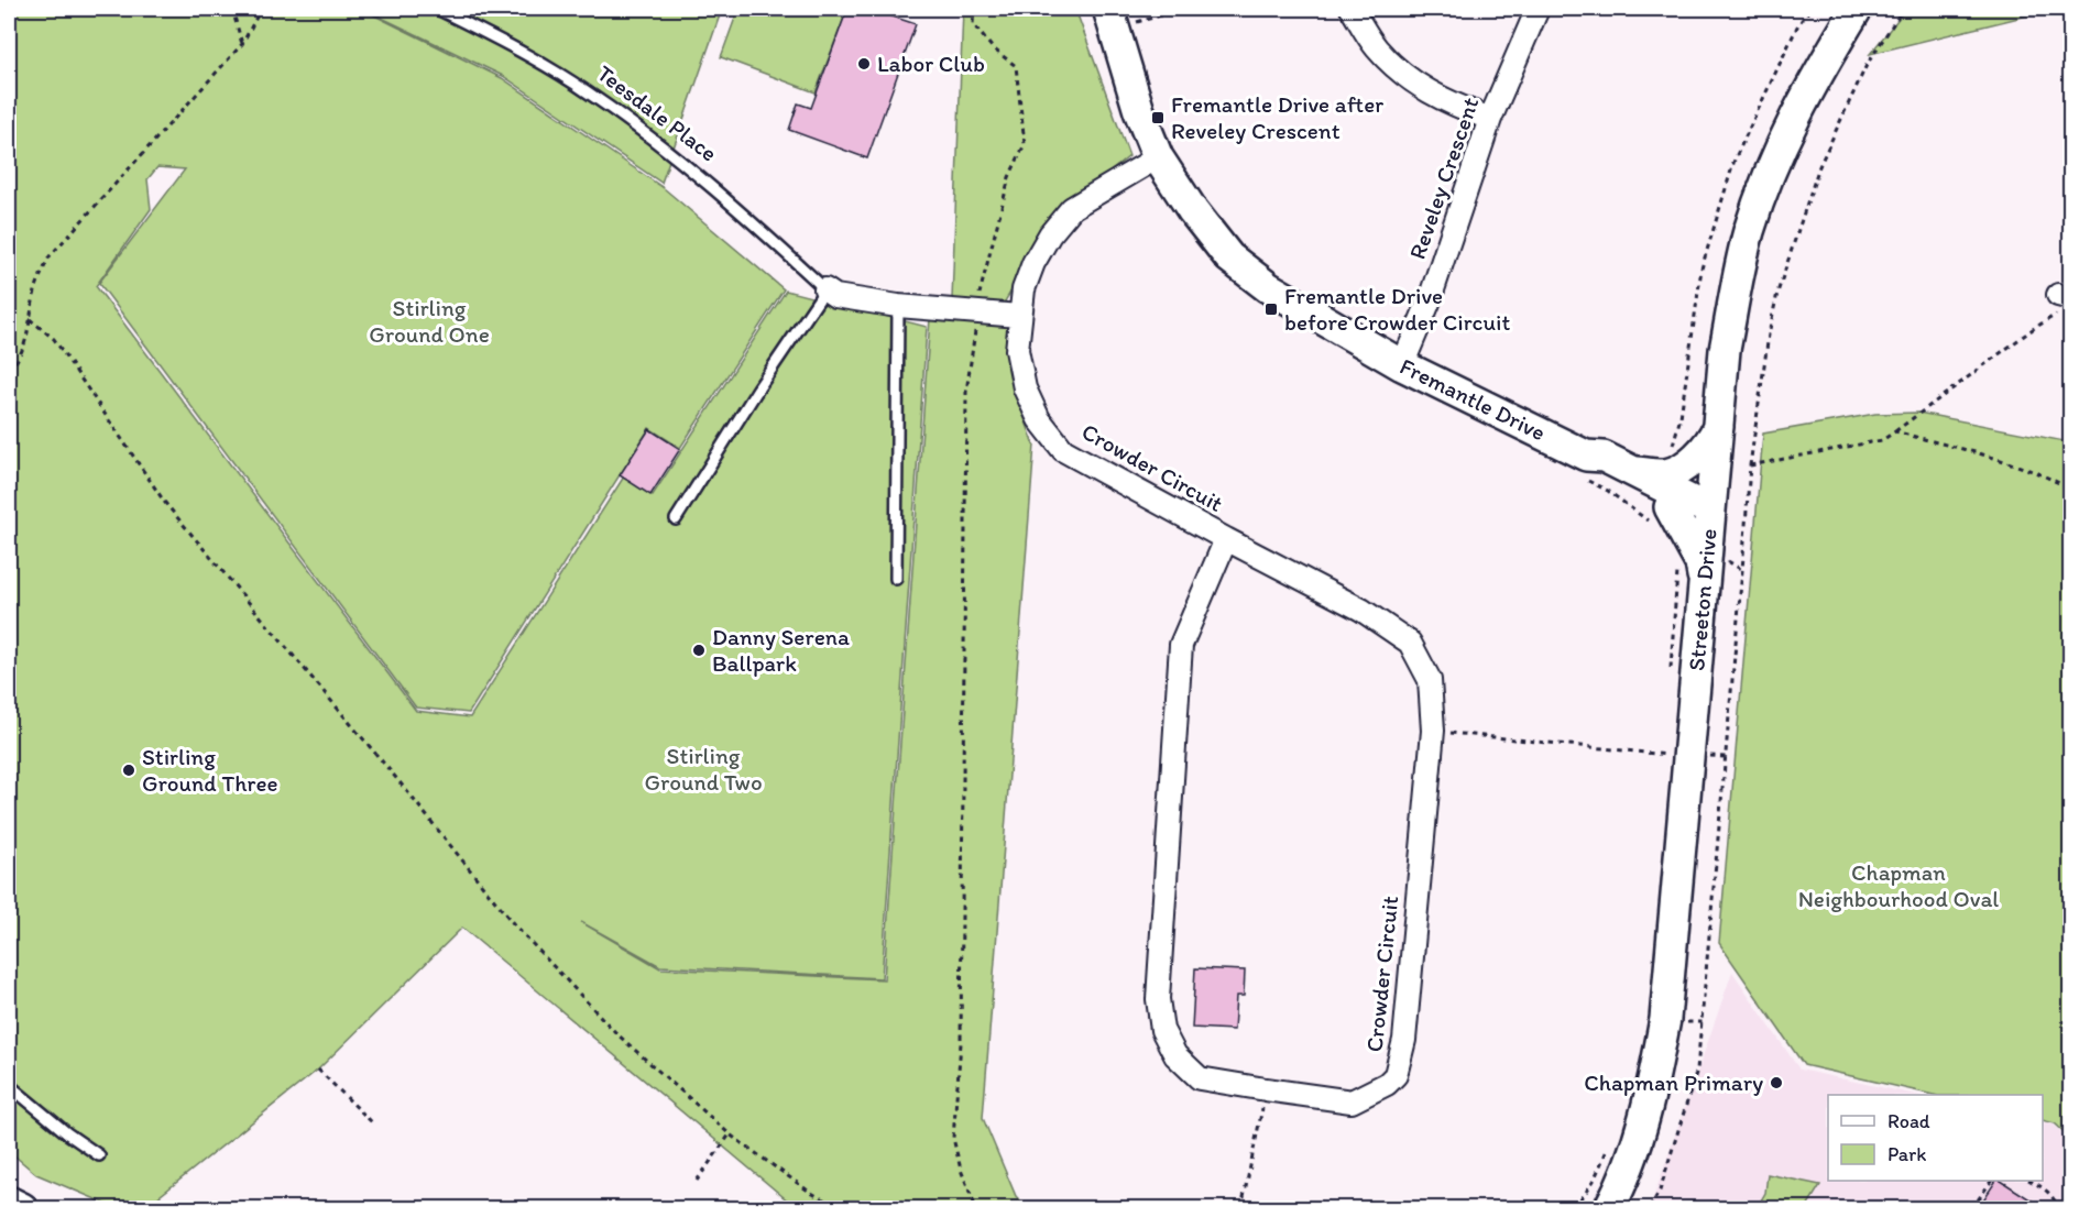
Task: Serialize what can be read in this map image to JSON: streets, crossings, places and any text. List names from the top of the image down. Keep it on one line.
{"streets":{"main road":["Fremantle Drive","Streeton Drive"],"street":["Teesdale Place","Reveley Crescent","Crowder Circuit"]},"crossings":[["Teesdale Place","Crowder Circuit"],["Reveley Crescent","Fremantle Drive"],["Fremantle Drive","Crowder Circuit"],["Fremantle Drive","Streeton Drive"]],"parks":["Stirling Ground One","Stirling Ground Two","Chapman Neighbourhood Oval"],"places":{"other":["Labor Club","Danny Serena Ballpark","Stirling Ground Three","Chapman Primary"],"transit":["Fremantle Drive after Reveley Crescent","Fremantle Drive before Crowder Circuit"]},"legend":["Road","Park"]}
